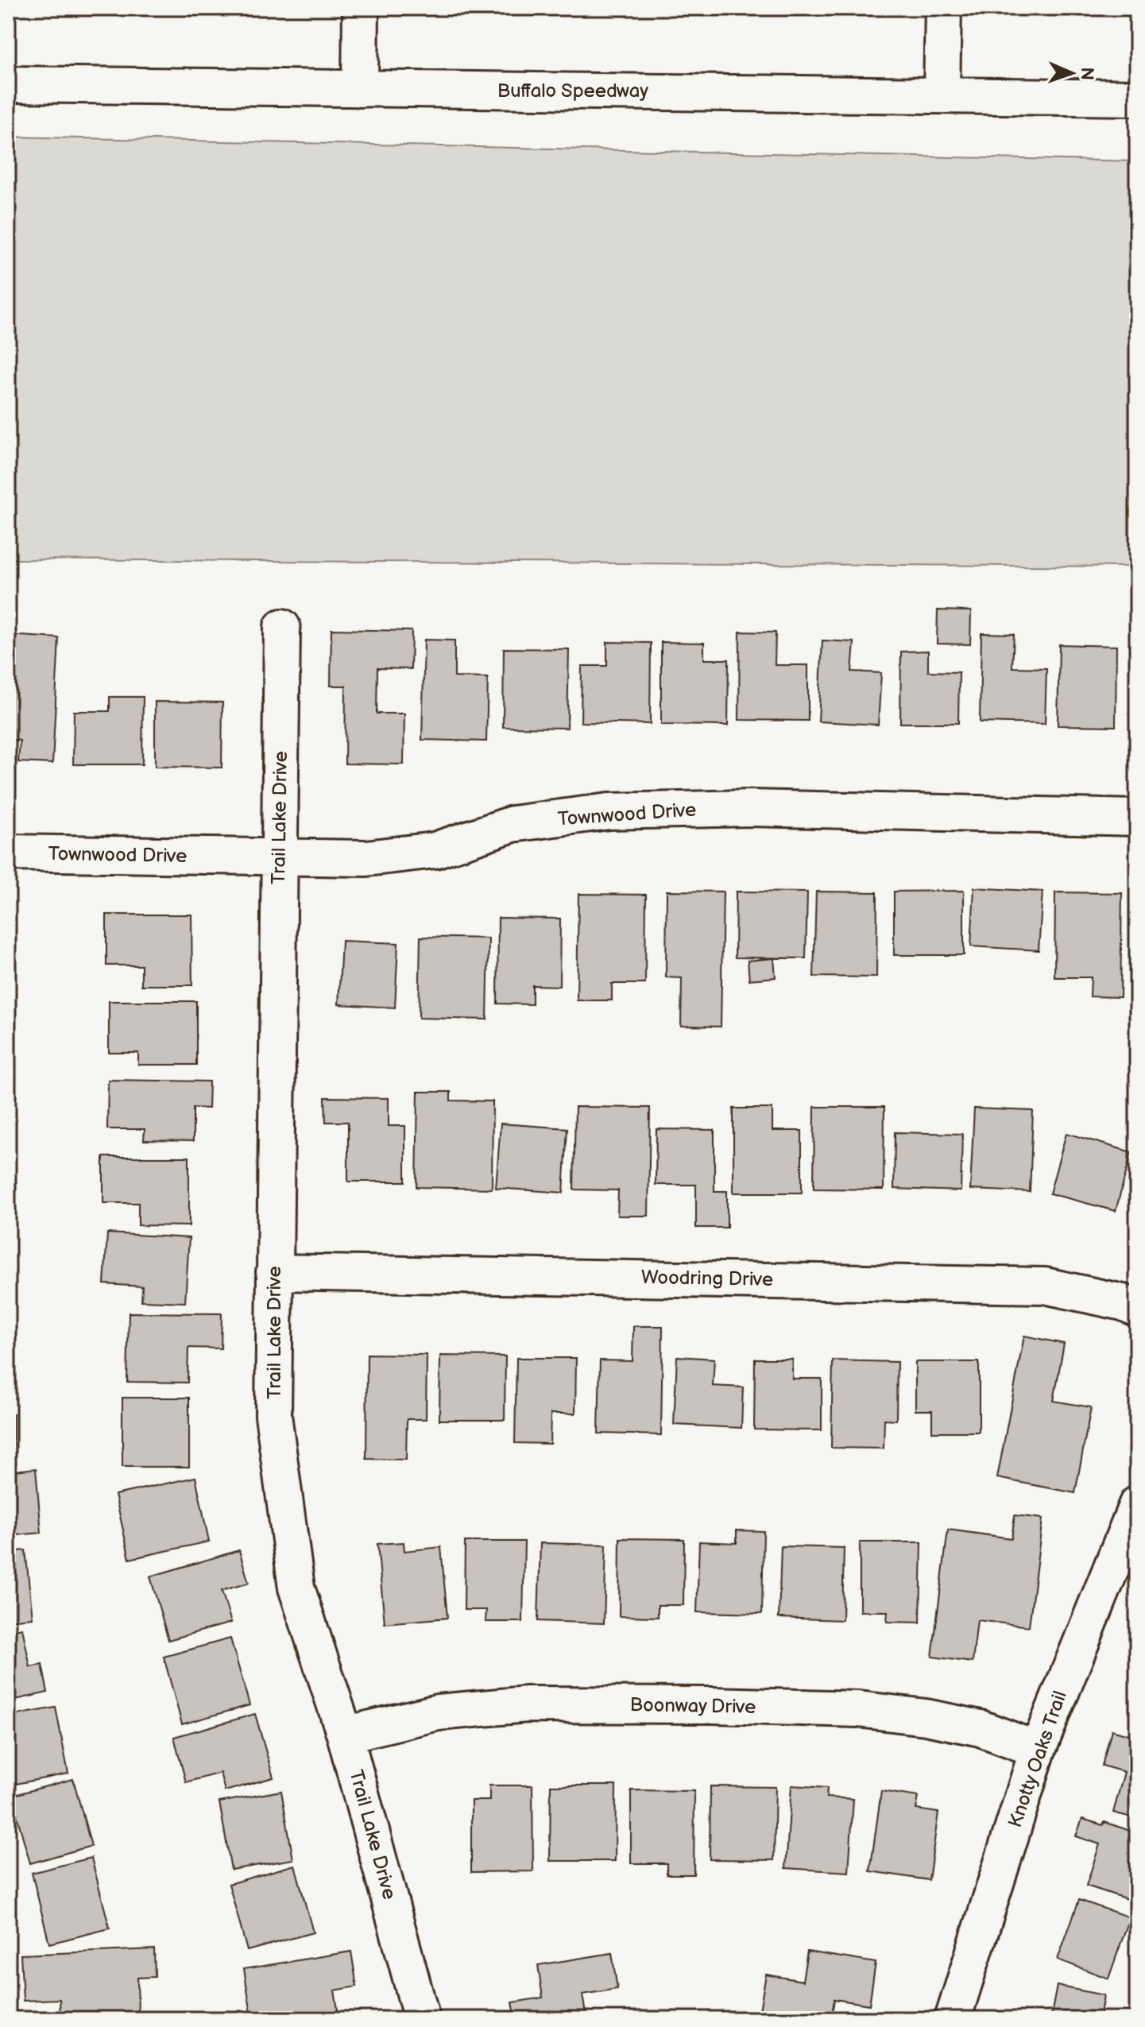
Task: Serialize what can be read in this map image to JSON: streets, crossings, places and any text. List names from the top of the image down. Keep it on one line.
{"streets":{"street":["Buffalo Speedway","Townwood Drive","Trail Lake Drive","Woodring Drive","Boonway Drive","Knotty Oaks Trail"]},"crossings":[["Townwood Drive","Trail Lake Drive"],["Trail Lake Drive","Woodring Drive"],["Trail Lake Drive","Boonway Drive"],["Boonway Drive","Knotty Oaks Trail"]],"north":"right"}
